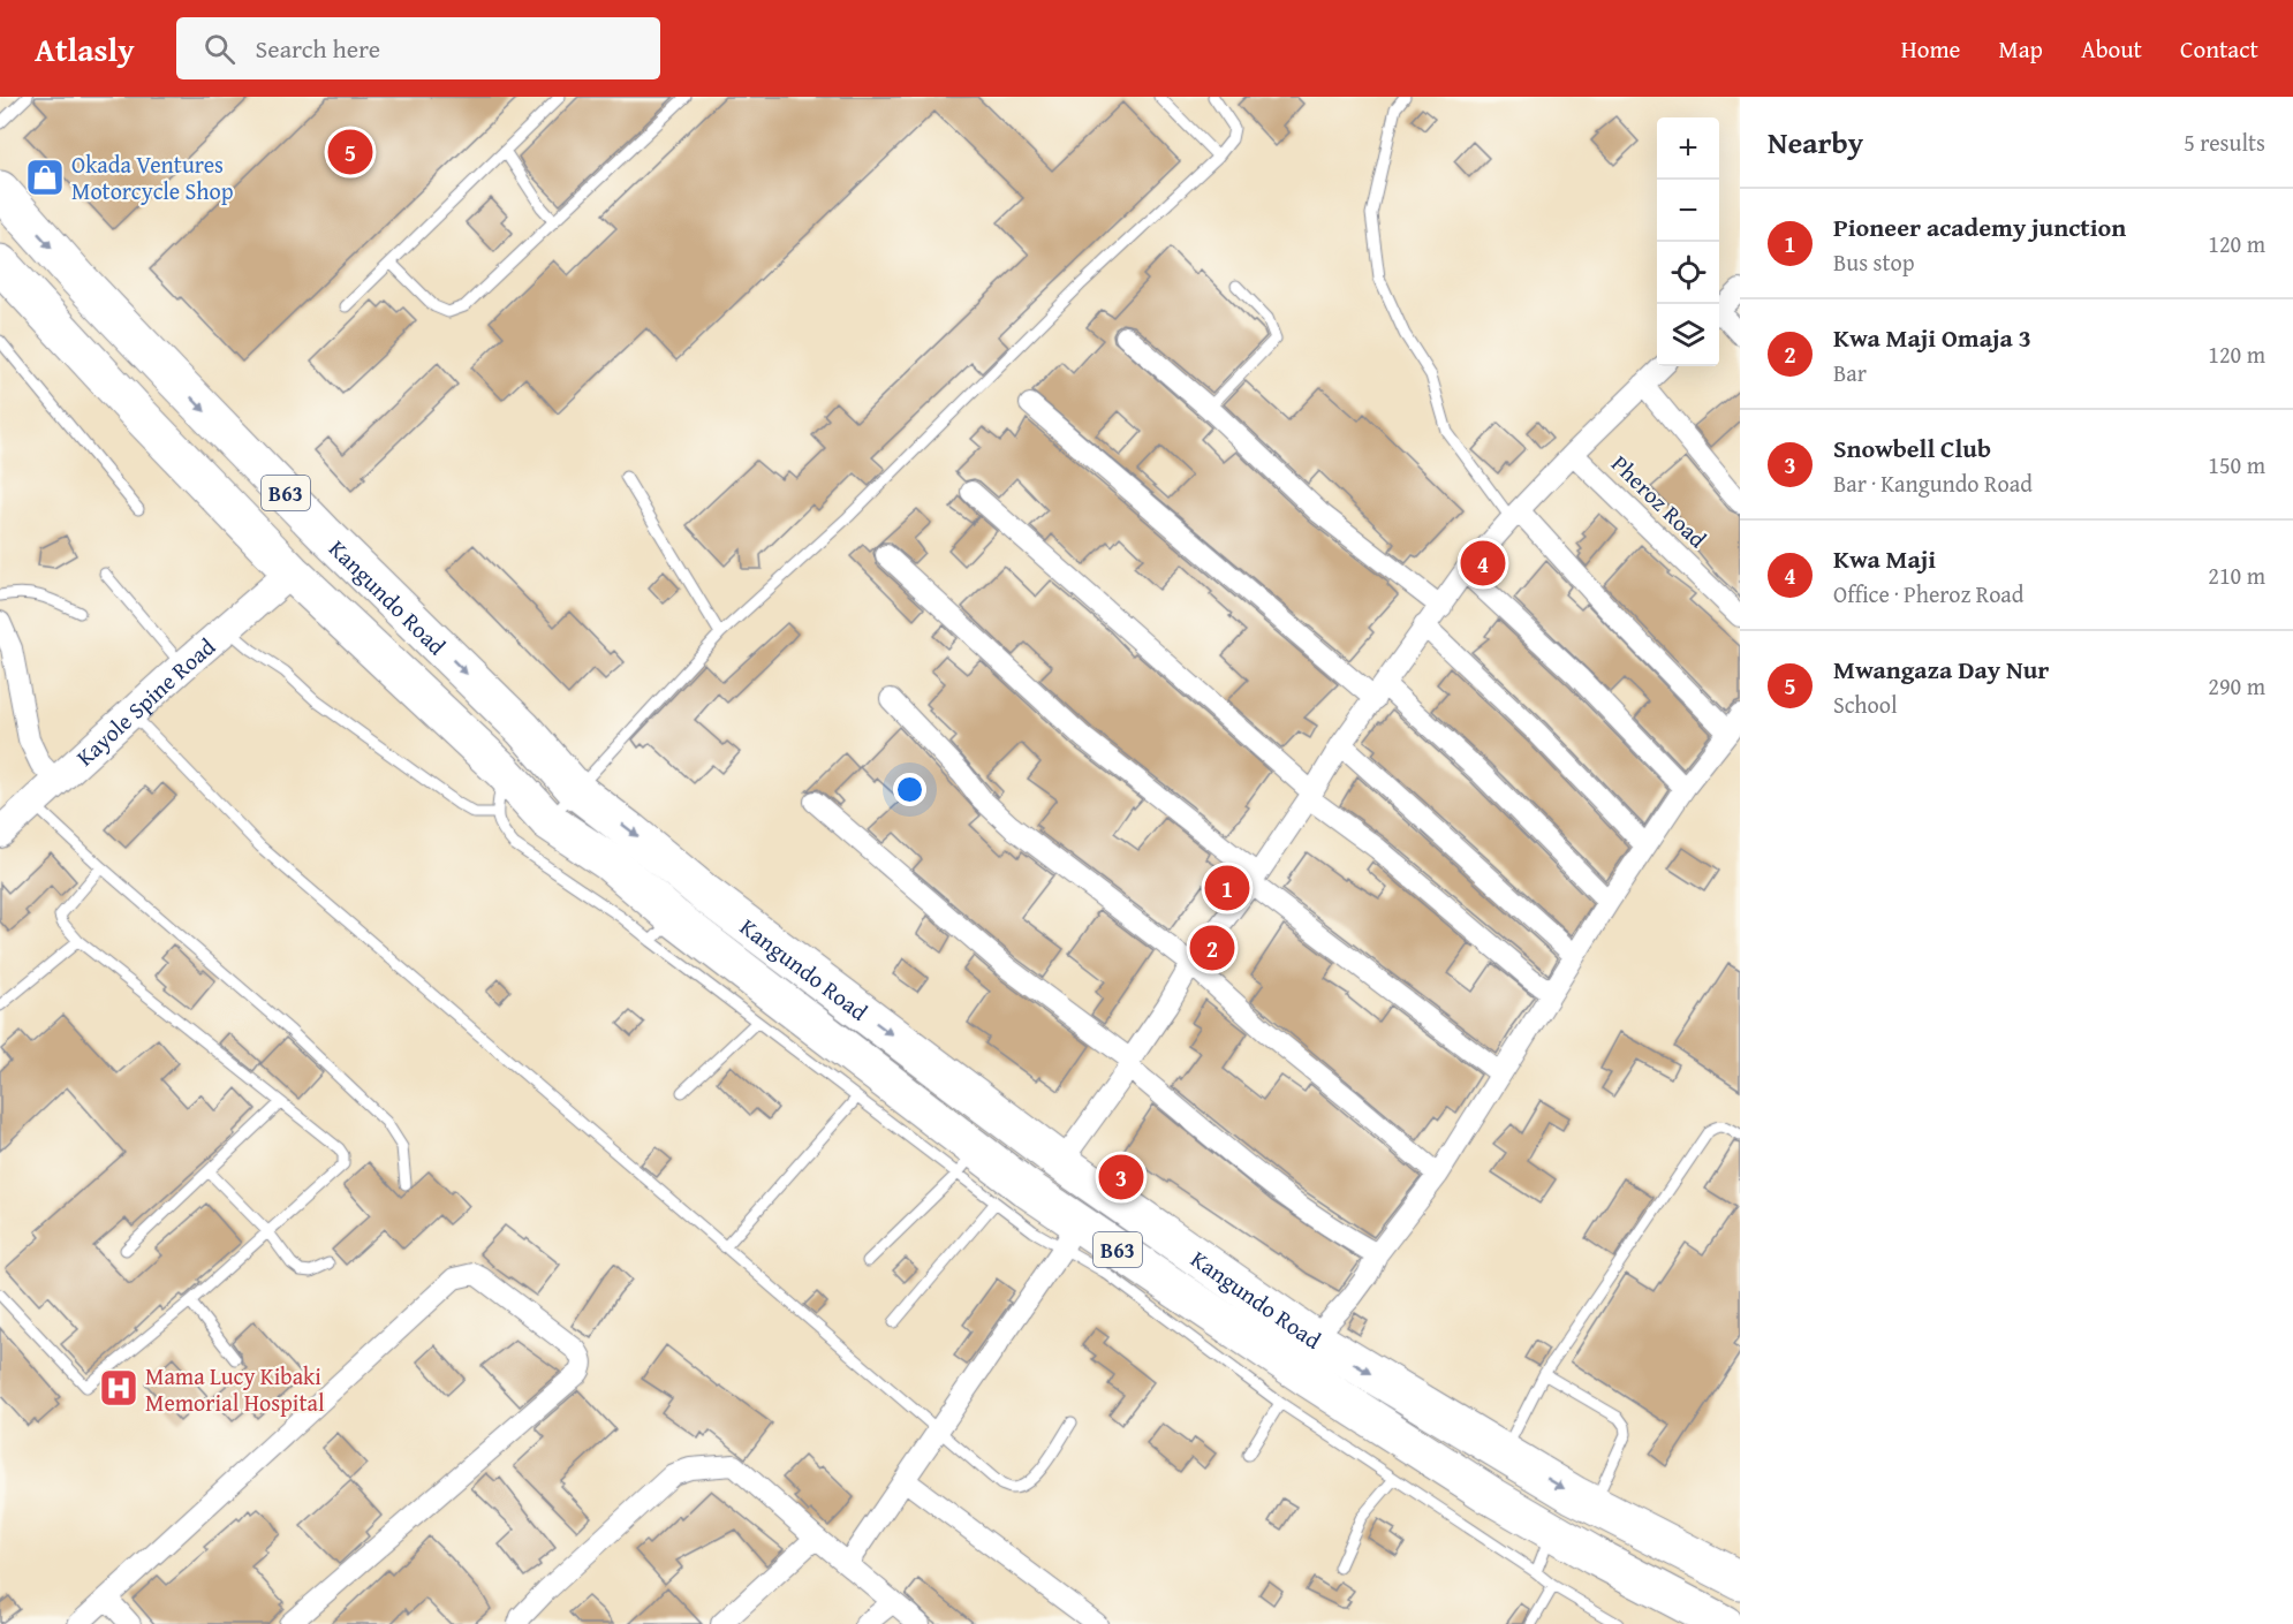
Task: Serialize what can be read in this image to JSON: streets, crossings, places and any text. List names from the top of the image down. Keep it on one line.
{"streets":{"highway":["B63","Kangundo Road"],"main road":["Kayole Spine Road"],"street":["Pheroz Road"]},"crossings":[["Kangundo Road","Kayole Spine Road"]],"places":{"shop":["Okada Ventures Motorcycle Shop"],"hospital":["Mama Lucy Kibaki Memorial Hospital"]},"page":{"header":"Atlasly","search":"Search here","nav":["Home","Map","About","Contact"],"heading":["Nearby","5 results"],"map_buttons":["+","−"],"pins":["5","4","1","2","3"],"list":[{"mark":"1","name":"Pioneer academy junction","note":"Bus stop","value":"120 m"},{"mark":"2","name":"Kwa Maji Omaja 3","note":"Bar","value":"120 m"},{"mark":"3","name":"Snowbell Club","note":"Bar · Kangundo Road","value":"150 m"},{"mark":"4","name":"Kwa Maji","note":"Office · Pheroz Road","value":"210 m"},{"mark":"5","name":"Mwangaza Day Nur","note":"School","value":"290 m"}]}}
